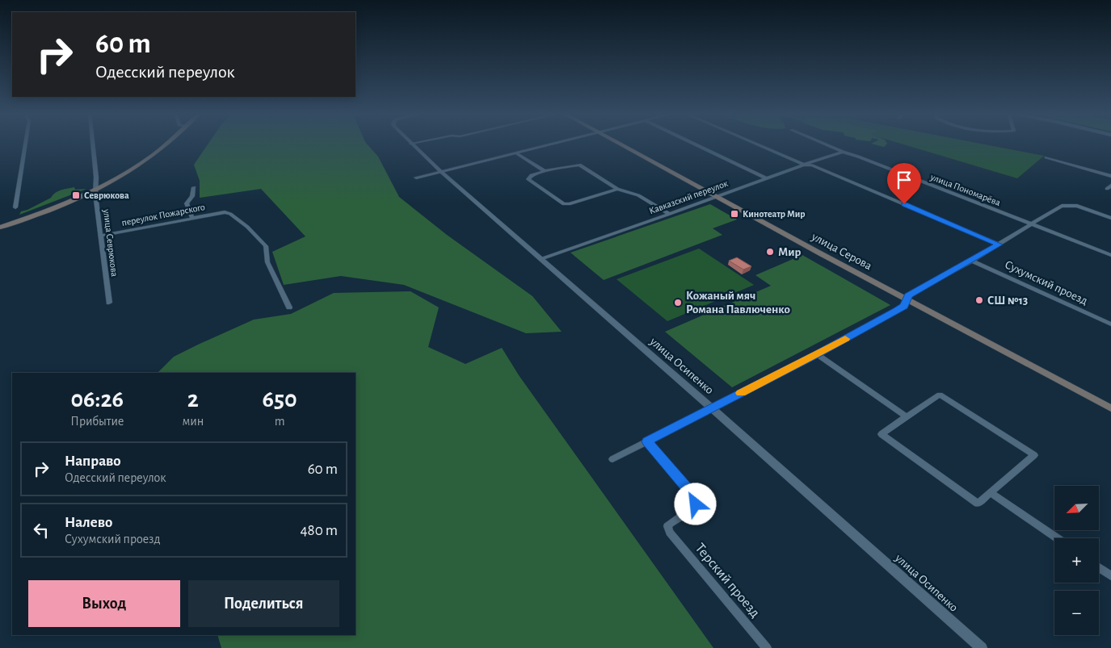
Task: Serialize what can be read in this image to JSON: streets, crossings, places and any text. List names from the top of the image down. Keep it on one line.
{"streets":{"main road":["улица Серова"],"street":["улица Пономарёва","Кавказский переулок","переулок Пожарского","улица Севрюкова","Сухумский проезд","улица Осипенко","Терский проезд"]},"crossings":[["улица Пономарёва","Кавказский переулок"],["Кавказский переулок","улица Серова"],["Кавказский переулок","Сухумский проезд"],["Кавказский переулок","улица Осипенко"],["переулок Пожарского","улица Севрюкова"]],"places":{"transit":["Севрюкова","Кинотеатр Мир"],"other":["Мир","СШ №13","Кожаный мяч Романа Павлюченко"]},"north":"bottom left","page":{"turn":["60 m","Одесский переулок"],"eta":["06:26","Прибытие","2","мин","650","m"],"list":[{"name":"Направо","note":"Одесский переулок","value":"60 m"},{"name":"Налево","note":"Сухумский проезд","value":"480 m"}],"map_buttons":["+","−"],"buttons":["Выход","Поделиться"]}}
